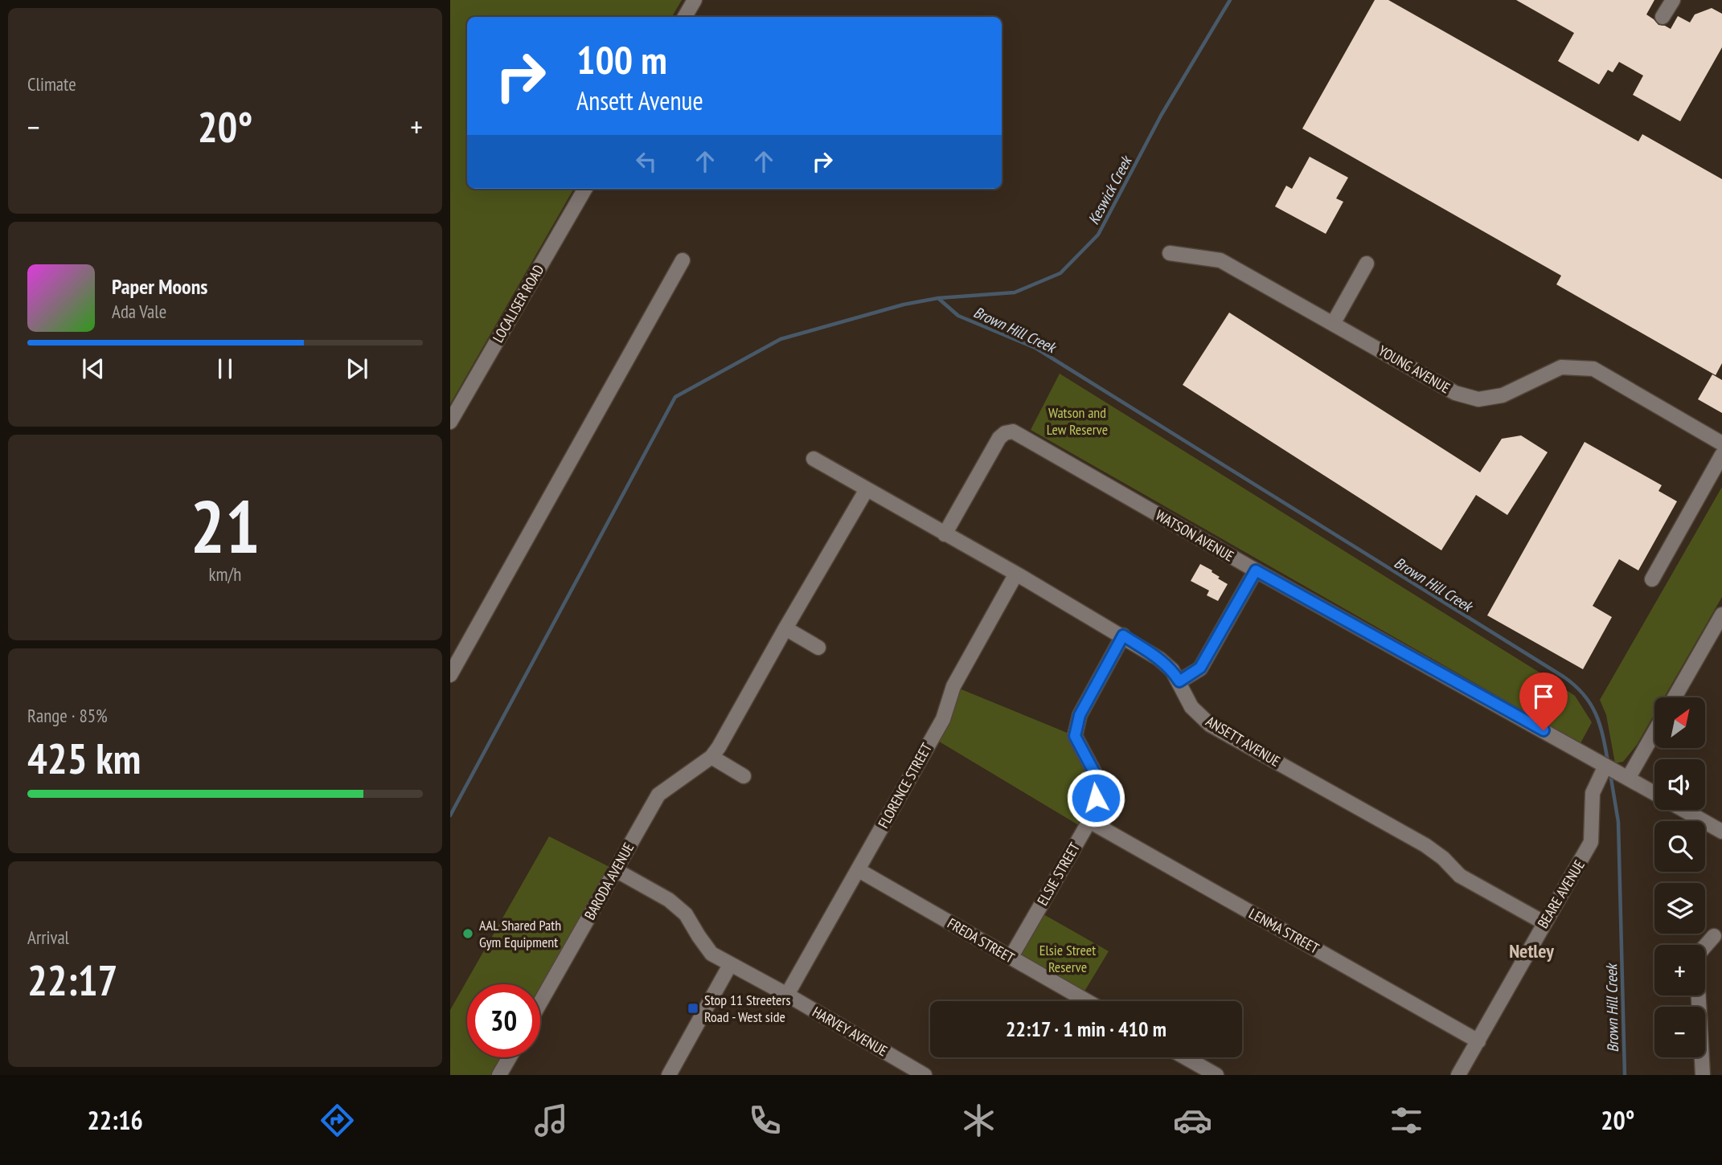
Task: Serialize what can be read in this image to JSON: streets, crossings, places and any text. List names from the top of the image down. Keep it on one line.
{"streets":{"street":["LOCALISER ROAD","YOUNG AVENUE","WATSON AVENUE","ANSETT AVENUE","FLORENCE STREET","ELSIE STREET","BARODA AVENUE","BEARE AVENUE","LENMA STREET","FREDA STREET","HARVEY AVENUE"]},"crossings":[["WATSON AVENUE","ANSETT AVENUE"],["WATSON AVENUE","BEARE AVENUE"],["ANSETT AVENUE","FLORENCE STREET"],["ANSETT AVENUE","ELSIE STREET"],["ANSETT AVENUE","BARODA AVENUE"],["ANSETT AVENUE","BEARE AVENUE"],["FLORENCE STREET","FREDA STREET"],["FLORENCE STREET","HARVEY AVENUE"],["ELSIE STREET","LENMA STREET"],["ELSIE STREET","FREDA STREET"],["BARODA AVENUE","HARVEY AVENUE"],["BEARE AVENUE","LENMA STREET"]],"districts":["Netley"],"water":["Keswick Creek","Brown Hill Creek"],"parks":["Watson and Lew Reserve","Elsie Street Reserve"],"places":{"other":["AAL Shared Path Gym Equipment"],"transit":["Stop 11 Streeters Road - West side"]},"north":"top right","page":{"tile":["Climate",["21","km/h"],["Range · 85%","425 km"],["Arrival","22:17"]],"turn":["100 m","Ansett Avenue"],"heat":["−","20°","+"],"song":["Paper Moons","Ada Vale"],"map_buttons":["+","−"],"limit":"30","trip":"22:17 · 1 min · 410 m","tabs":["22:16","20°"]}}
